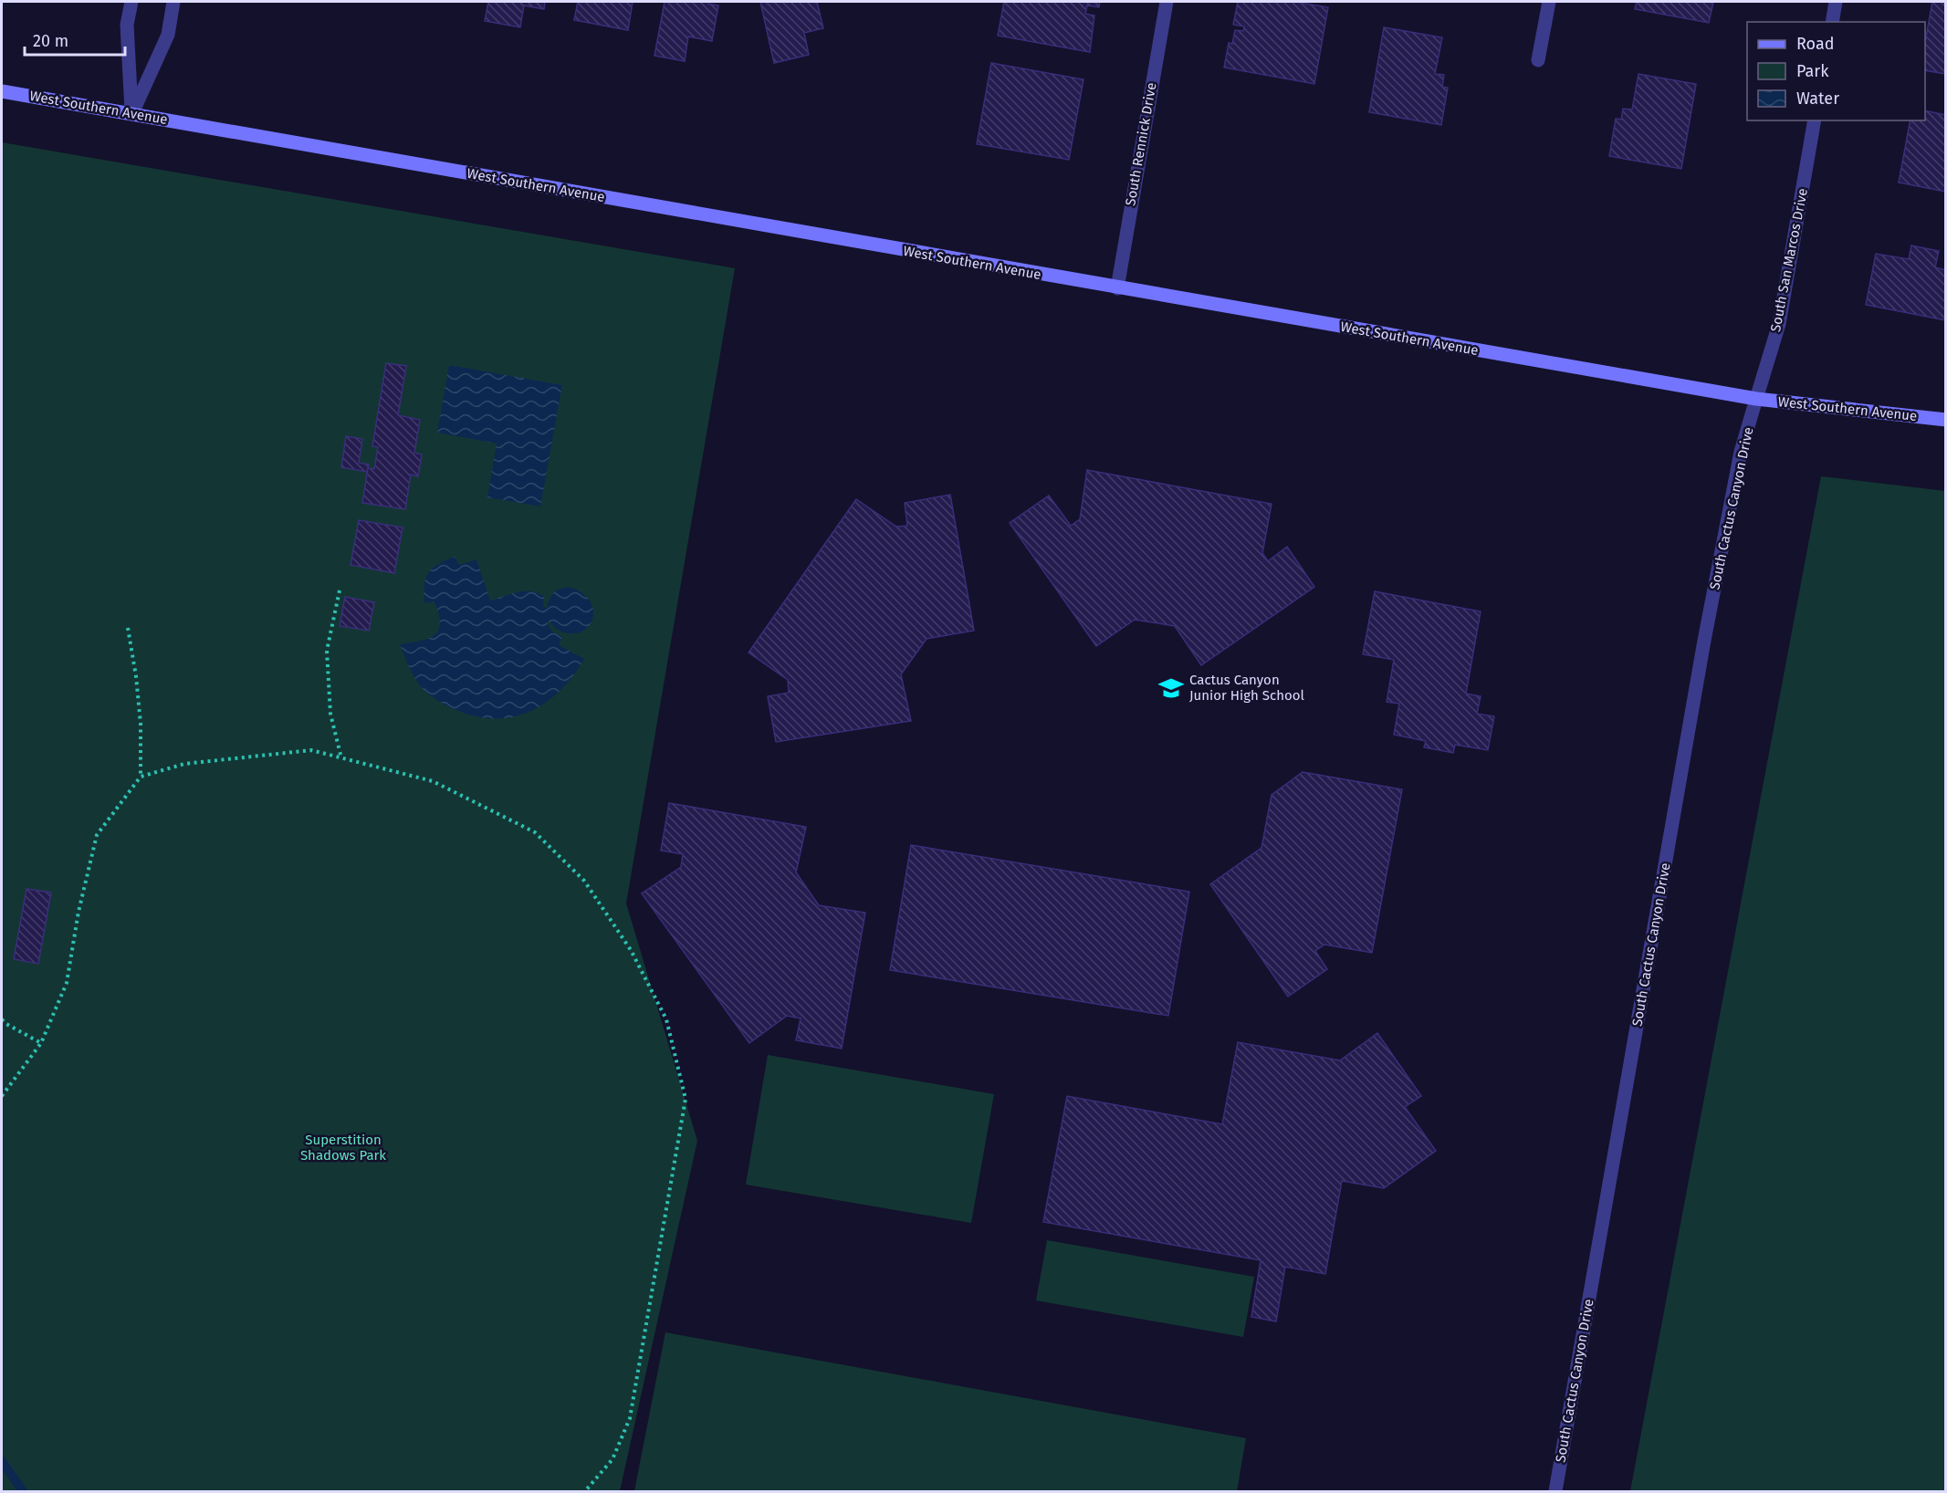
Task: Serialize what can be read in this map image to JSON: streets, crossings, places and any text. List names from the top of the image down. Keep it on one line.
{"streets":{"main road":["West Southern Avenue"],"street":["South Rennick Drive","South San Marcos Drive","South Cactus Canyon Drive"]},"crossings":[["West Southern Avenue","South Rennick Drive"],["West Southern Avenue","South San Marcos Drive"],["West Southern Avenue","South Cactus Canyon Drive"],["South San Marcos Drive","South Cactus Canyon Drive"]],"parks":["Superstition Shadows Park"],"places":{"school or university":["Cactus Canyon Junior High School"]},"legend":["Road","Park","Water"],"scale_bar":"20 m"}
